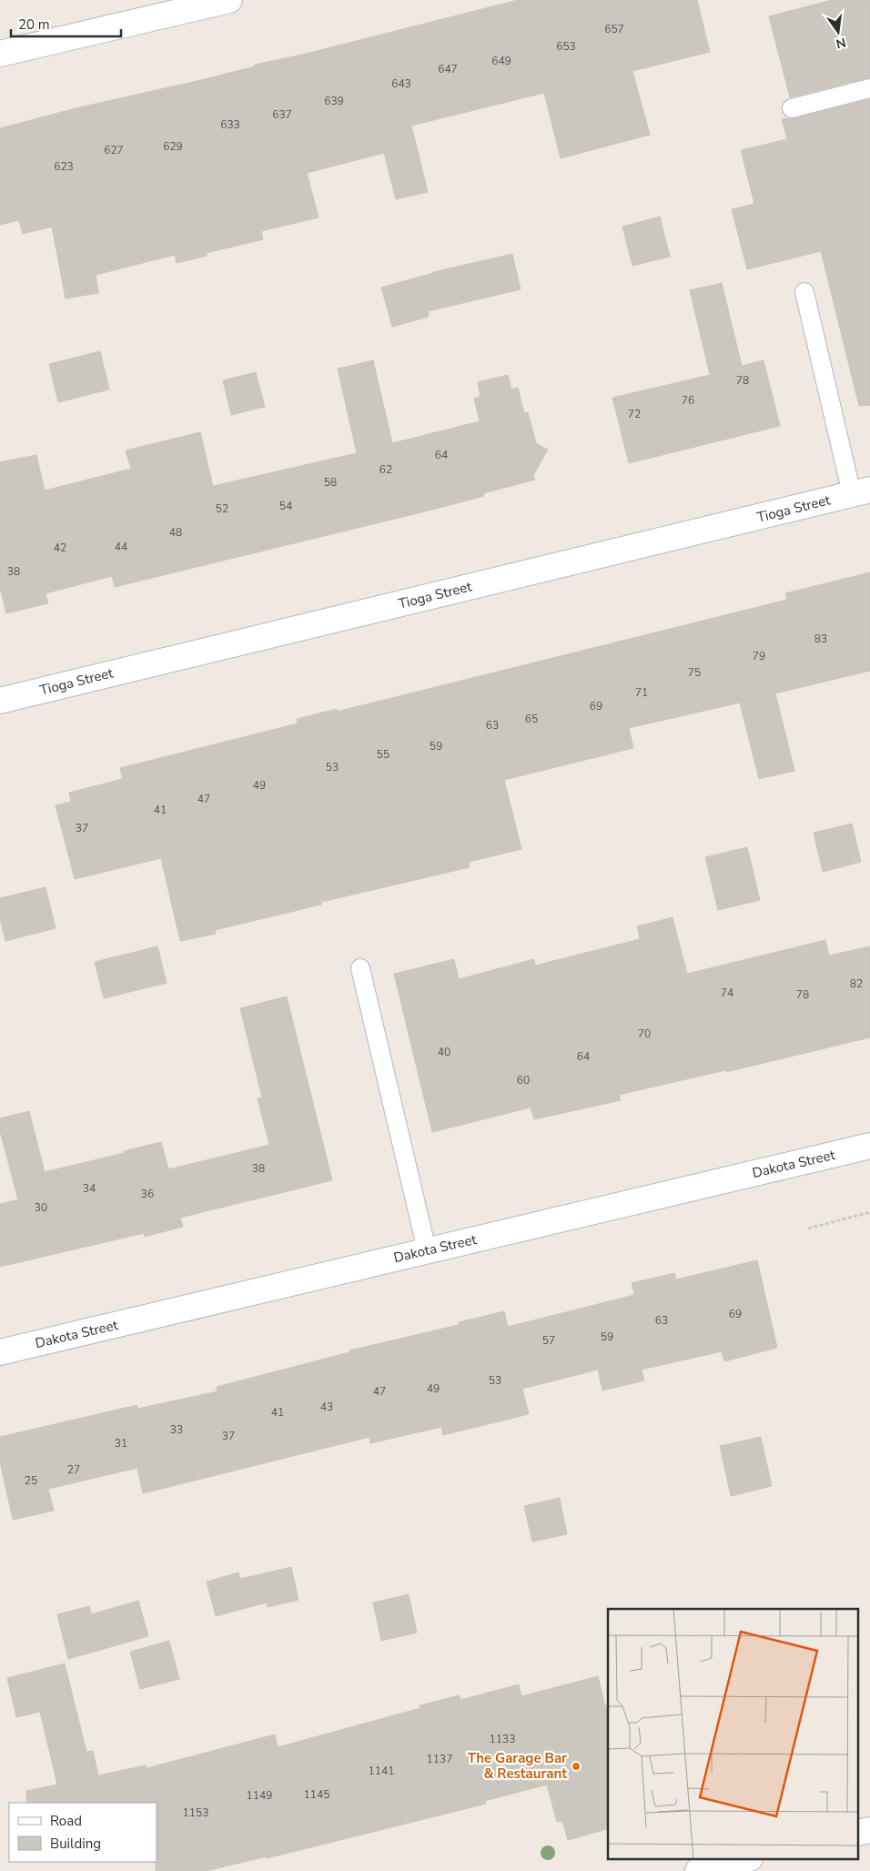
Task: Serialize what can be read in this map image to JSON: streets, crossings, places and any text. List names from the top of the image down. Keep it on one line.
{"streets":{"street":["Tioga Street","Dakota Street"]},"places":["The Garage Bar & Restaurant"],"house_numbers":["657","653","649","647","643","639","637","633","629","627","623","78","76","72","64","62","58","54","52","48","44","42","38","83","79","75","71","69","65","63","59","55","53","49","47","41","37","82","74","78","70","40","64","60","38","34","36","30","69","63","59","57","53","49","47","43","41","33","37","31","27","25","1133","1137","1141","1145","1149","1153"],"legend":["Road","Building"],"scale_bar":"20 m","north":"bottom"}
